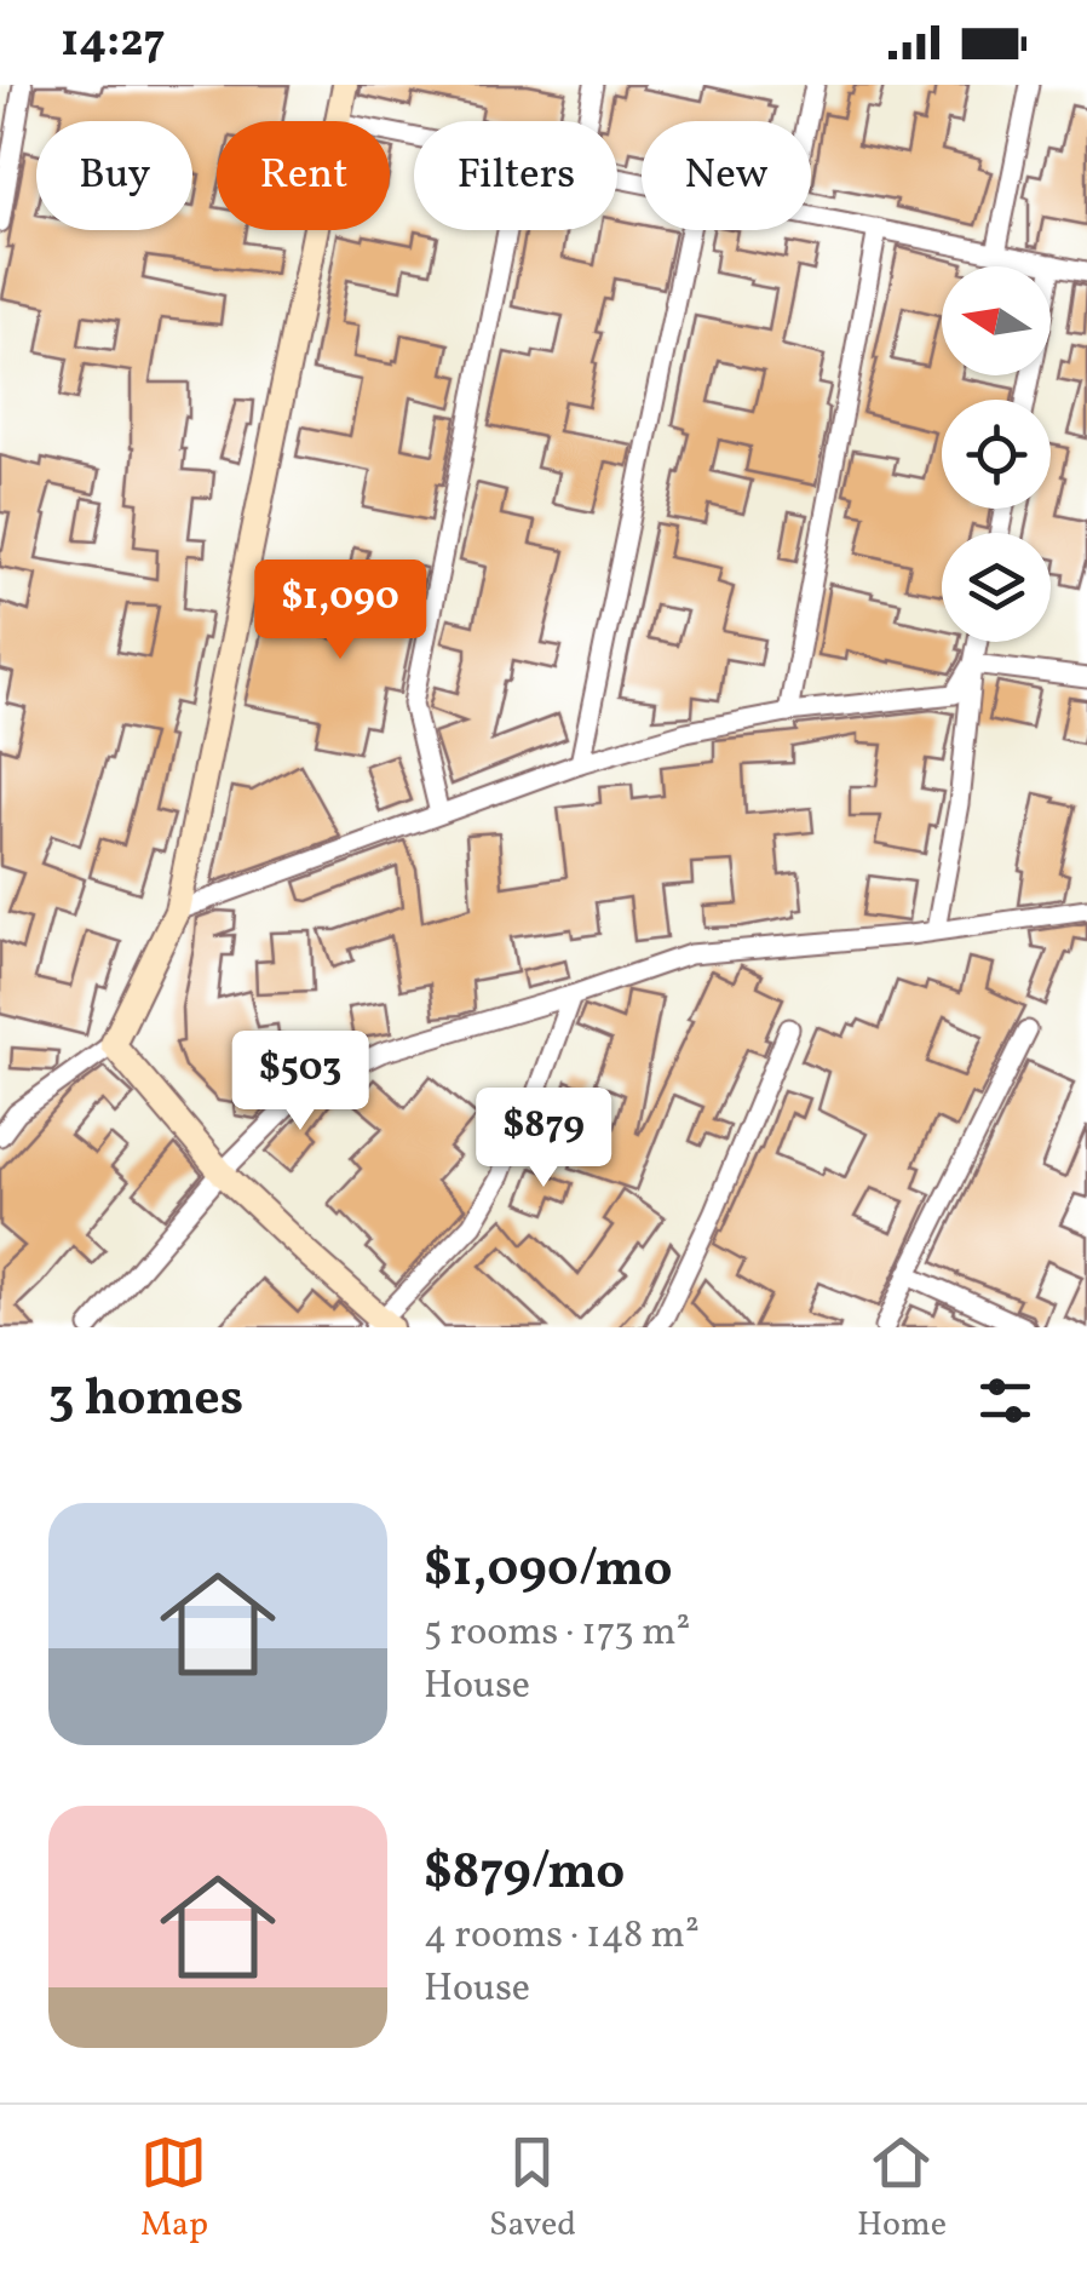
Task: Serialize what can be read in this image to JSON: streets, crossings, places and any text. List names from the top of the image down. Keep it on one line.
{"north":"left","page":{"status":"14:27","chip":["Buy","Rent","Filters","New"],"price":["$1,090","$503","$879"],"heading":"3 homes","list":[{"name":"$1,090/mo","note":"5 rooms · 173 m² · House"},{"name":"$879/mo","note":"4 rooms · 148 m² · House"}],"tabs":["Map","Saved","Home"]}}
